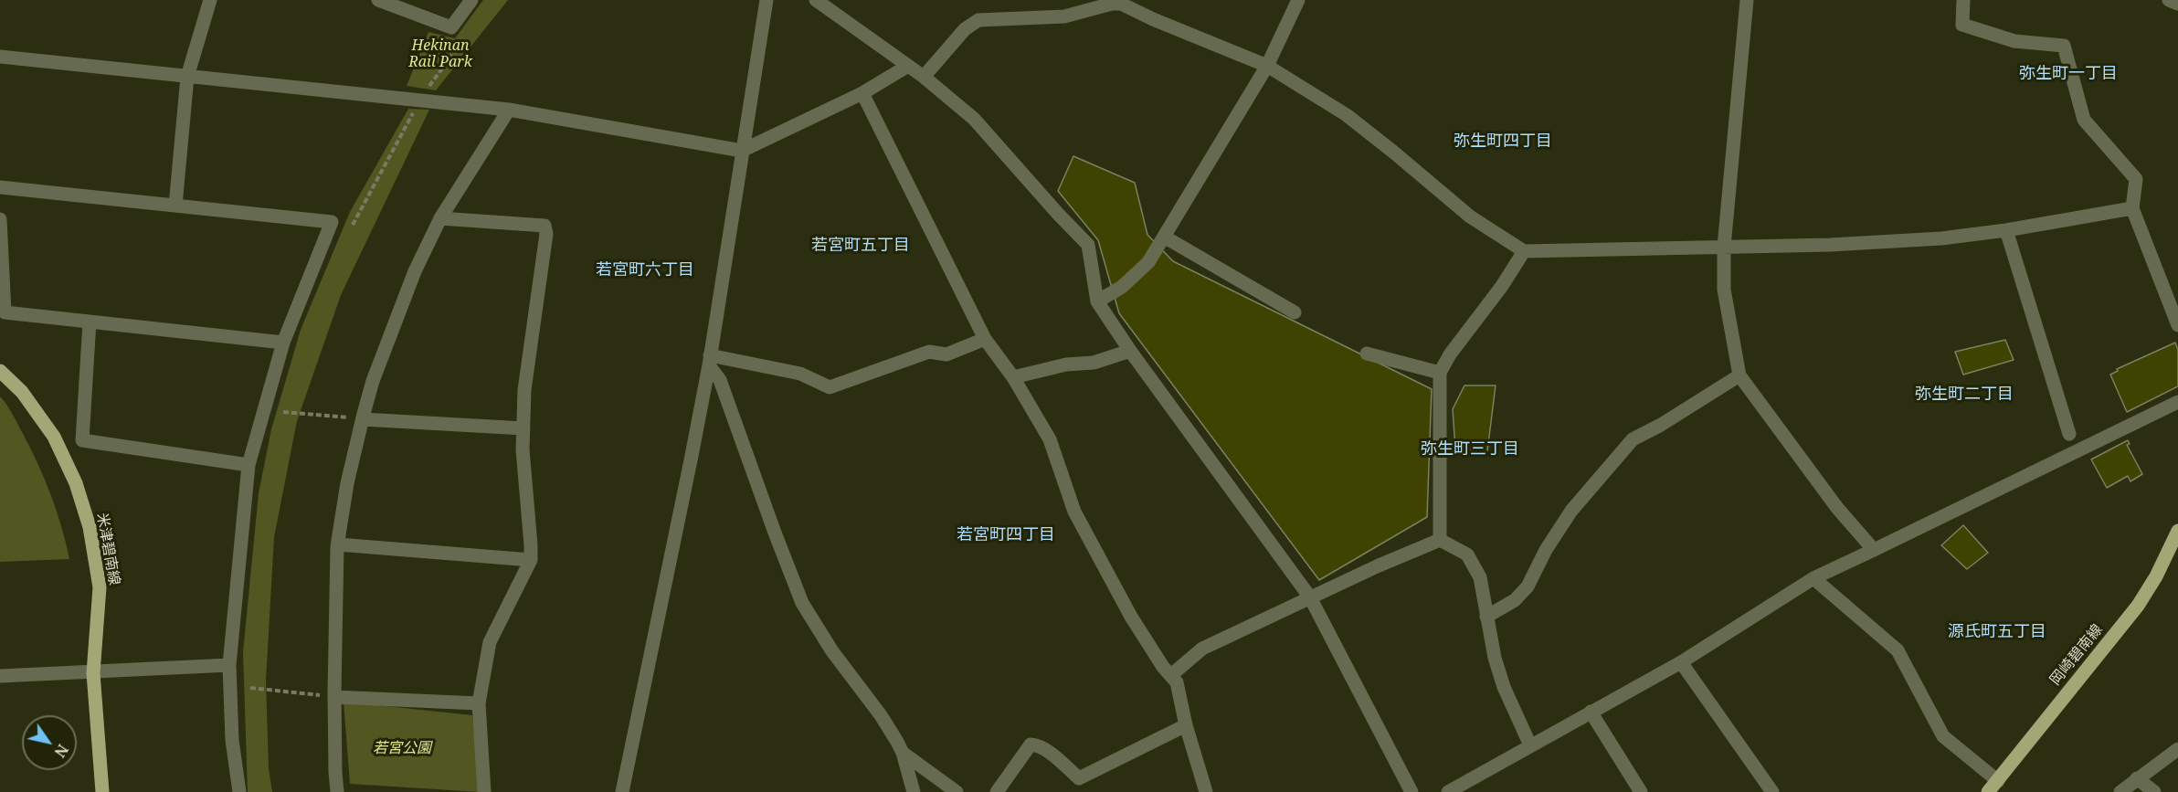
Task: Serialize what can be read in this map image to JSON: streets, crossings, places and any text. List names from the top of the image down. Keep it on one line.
{"streets":{"main road":["米津碧南線","岡崎碧南線"]},"districts":["弥生町一丁目","弥生町四丁目","若宮町五丁目","若宮町六丁目","弥生町二丁目","弥生町三丁目","若宮町四丁目","源氏町五丁目"],"parks":["Hekinan Rail Park","若宮公園"],"north":"bottom right"}
